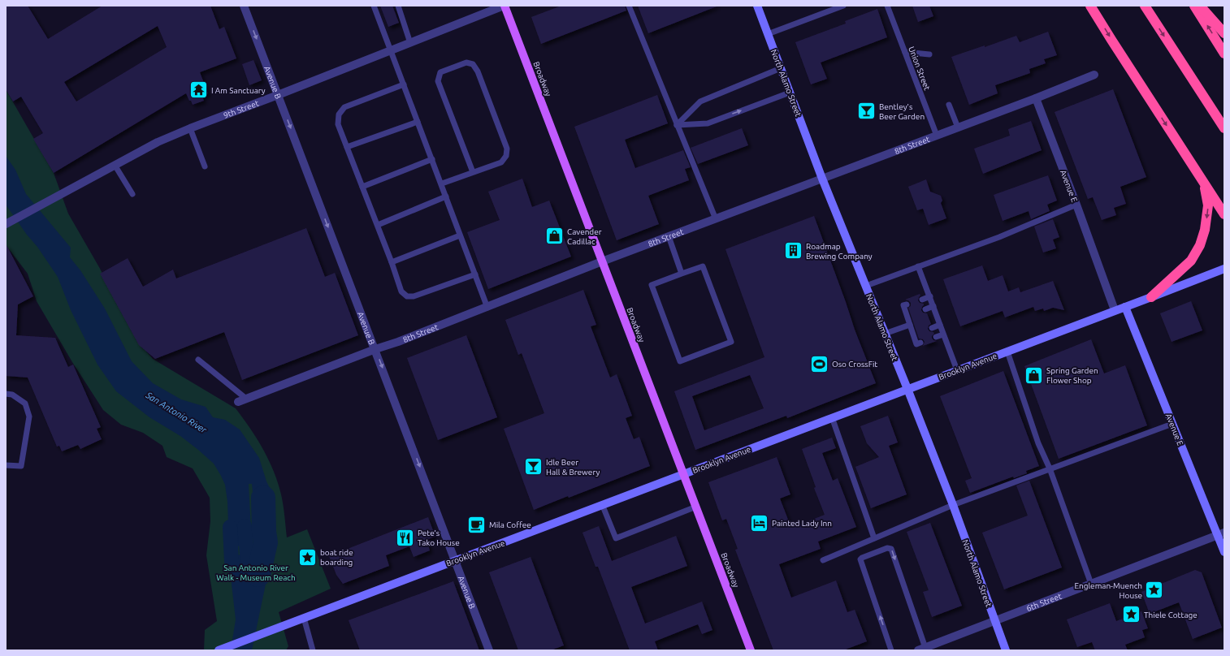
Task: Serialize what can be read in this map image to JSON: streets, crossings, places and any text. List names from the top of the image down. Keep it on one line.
{"streets":{"main road":["Broadway"],"street":["Avenue B","North Alamo Street","9th Street","8th Street","Avenue E","Brooklyn Avenue","6th Street"],"lane":["Union Street"]},"crossings":[["Union Street","8th Street"],["Broadway","9th Street"],["Broadway","8th Street"],["Broadway","Brooklyn Avenue"],["Avenue B","9th Street"],["Avenue B","8th Street"],["Avenue B","Brooklyn Avenue"],["North Alamo Street","8th Street"],["North Alamo Street","Brooklyn Avenue"],["North Alamo Street","6th Street"],["8th Street","Avenue E"],["Avenue E","Brooklyn Avenue"],["Avenue E","6th Street"]],"one_way":["Avenue B"],"water":["San Antonio River"],"parks":["San Antonio River Walk - Museum Reach"],"places":{"temple":["I Am Sanctuary"],"bar":["Bentley's Beer Garden","Idle Beer Hall & Brewery"],"shop":["Cavender Cadillac","Spring Garden Flower Shop"],"building":["Roadmap Brewing Company"],"sports":["Oso CrossFit"],"hotel":["Painted Lady Inn"],"cafe":["Mila Coffee"],"restaurant":["Pete’s Tako House"],"place":["boat ride boarding","Engleman-Muench House","Thiele Cottage"]}}
